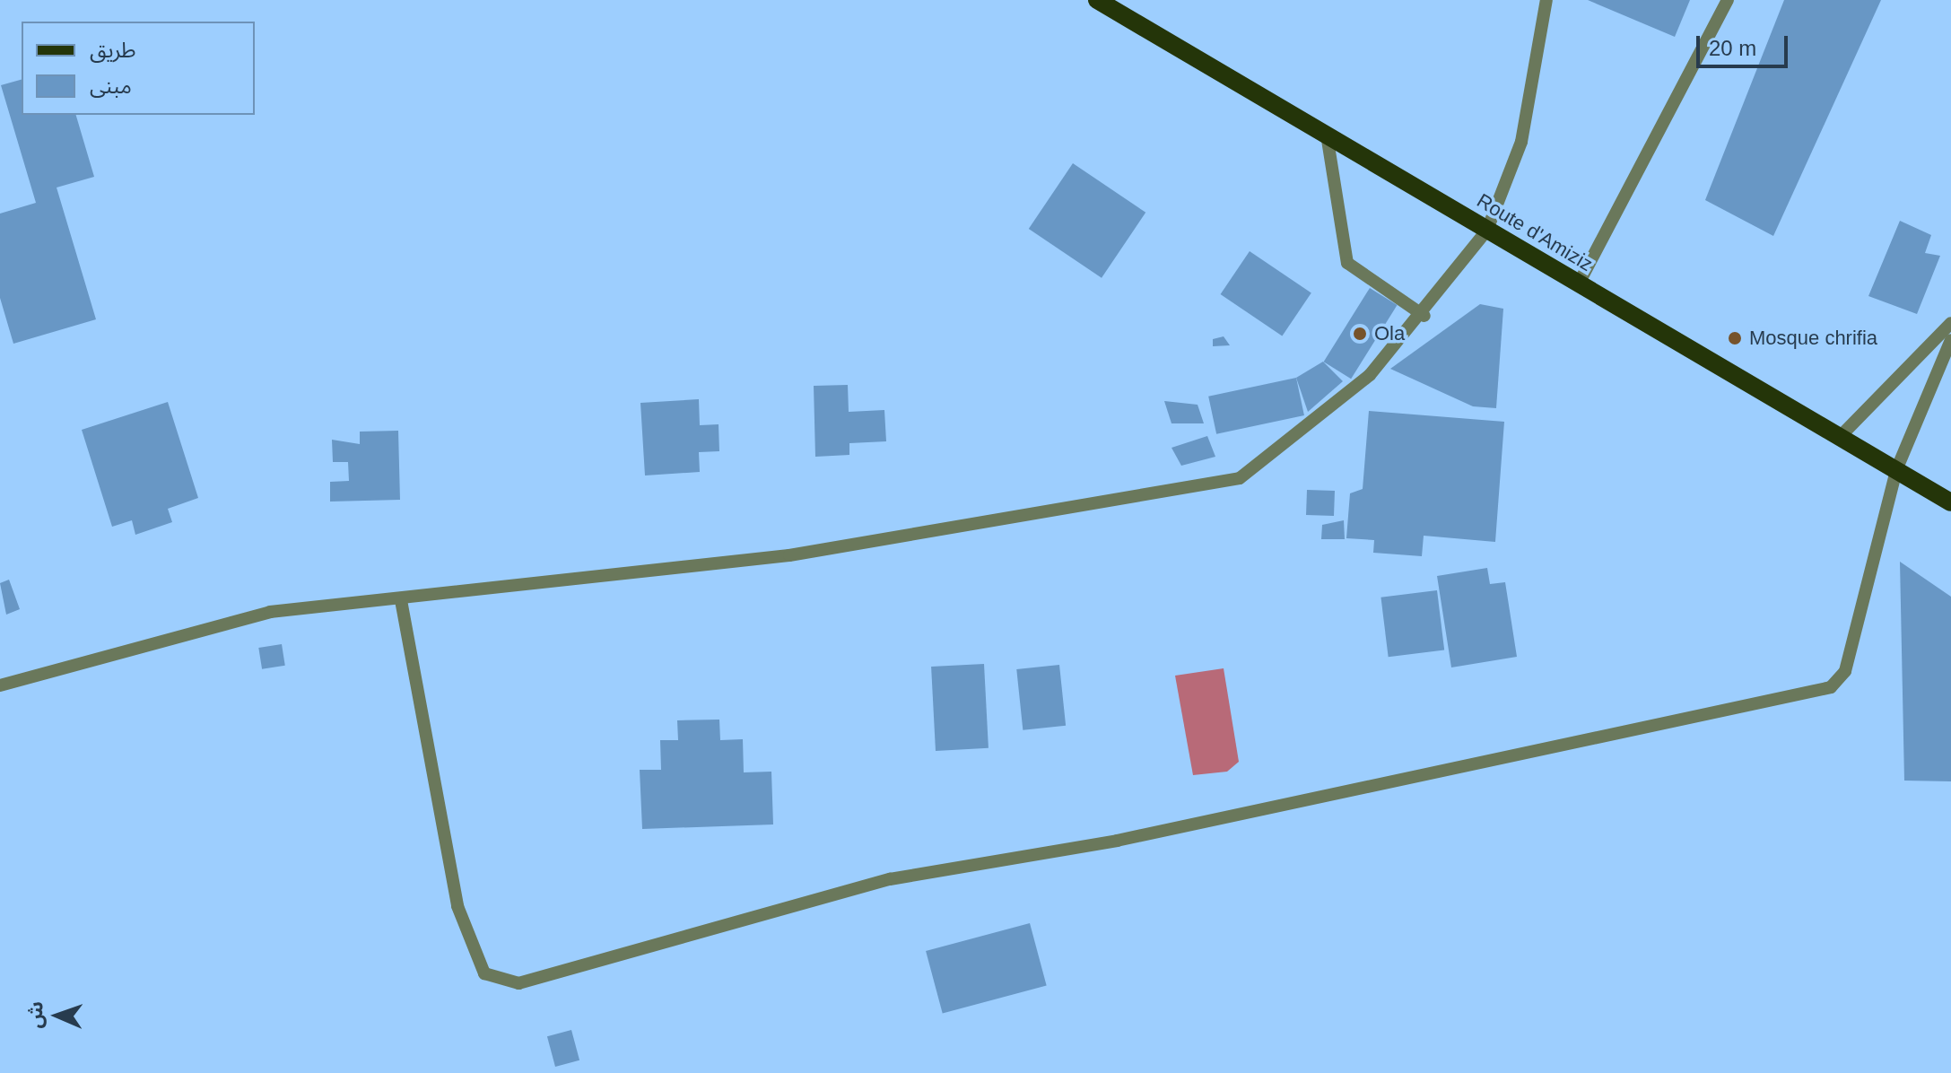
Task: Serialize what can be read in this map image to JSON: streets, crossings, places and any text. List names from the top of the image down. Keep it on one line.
{"streets":{"main road":["Route d'Amiziz"]},"places":["Ola","Mosque chrifia"],"legend":["طريق","مبنى"],"scale_bar":"20 m","north":"left"}
